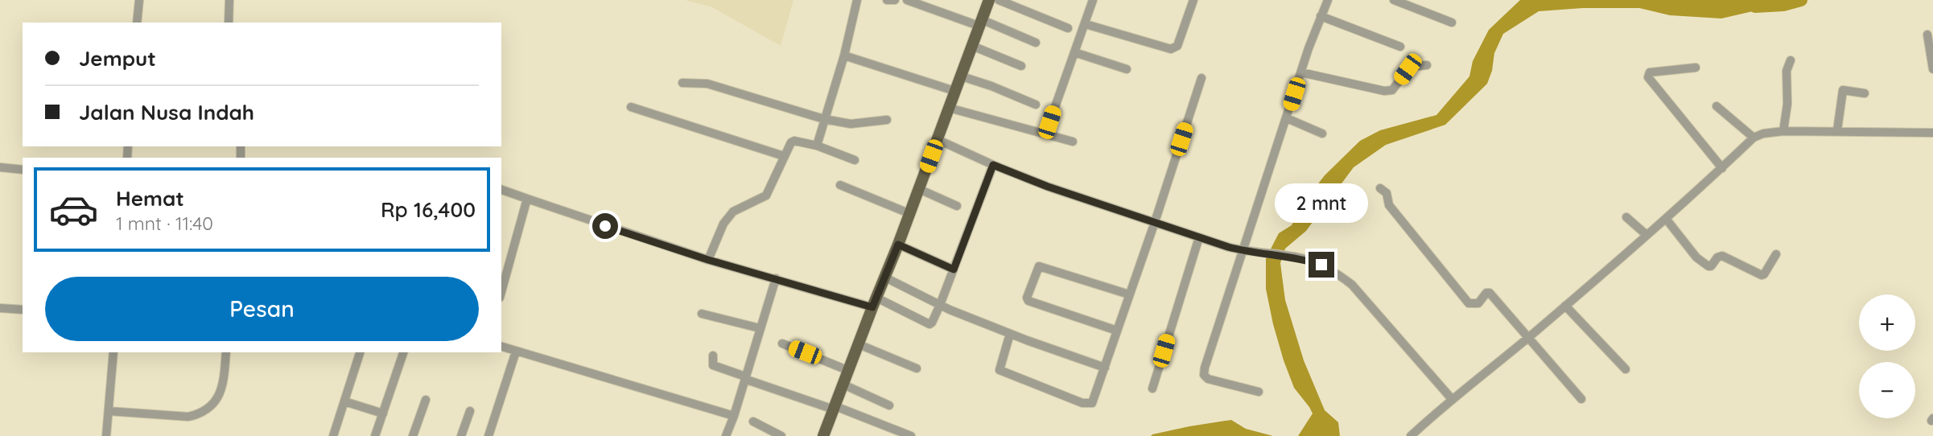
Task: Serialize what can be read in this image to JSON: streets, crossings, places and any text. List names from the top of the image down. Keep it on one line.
{"page":{"banner":["Jemput","Jalan Nusa Indah"],"list":[{"name":"Hemat","note":"1 mnt · 11:40","value":"Rp 16,400"}],"bubble":"2 mnt","buttons":"Pesan","map_buttons":["+","−"]}}
